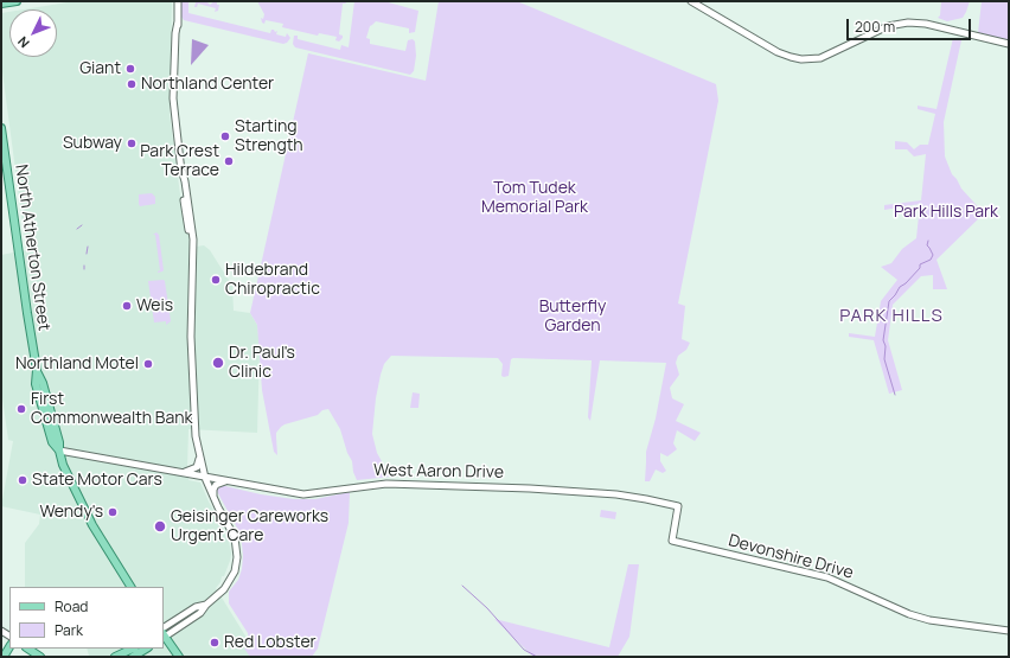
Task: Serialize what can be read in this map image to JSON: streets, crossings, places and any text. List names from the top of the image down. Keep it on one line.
{"streets":{"main road":["North Atherton Street"],"street":["West Aaron Drive","Devonshire Drive"]},"crossings":[["North Atherton Street","West Aaron Drive"],["West Aaron Drive","Devonshire Drive"]],"districts":["PARK HILLS"],"parks":["Tom Tudek Memorial Park","Park Hills Park","Butterfly Garden"],"places":["Giant","Northland Center","Starting Strength","Subway","Park Crest Terrace","Hildebrand Chiropractic","Weis","Dr. Paul's Clinic","Northland Motel","First Commonwealth Bank","State Motor Cars","Wendy's","Geisinger Careworks Urgent Care","Red Lobster"],"legend":["Road","Park"],"scale_bar":"200 m","north":"bottom left"}
